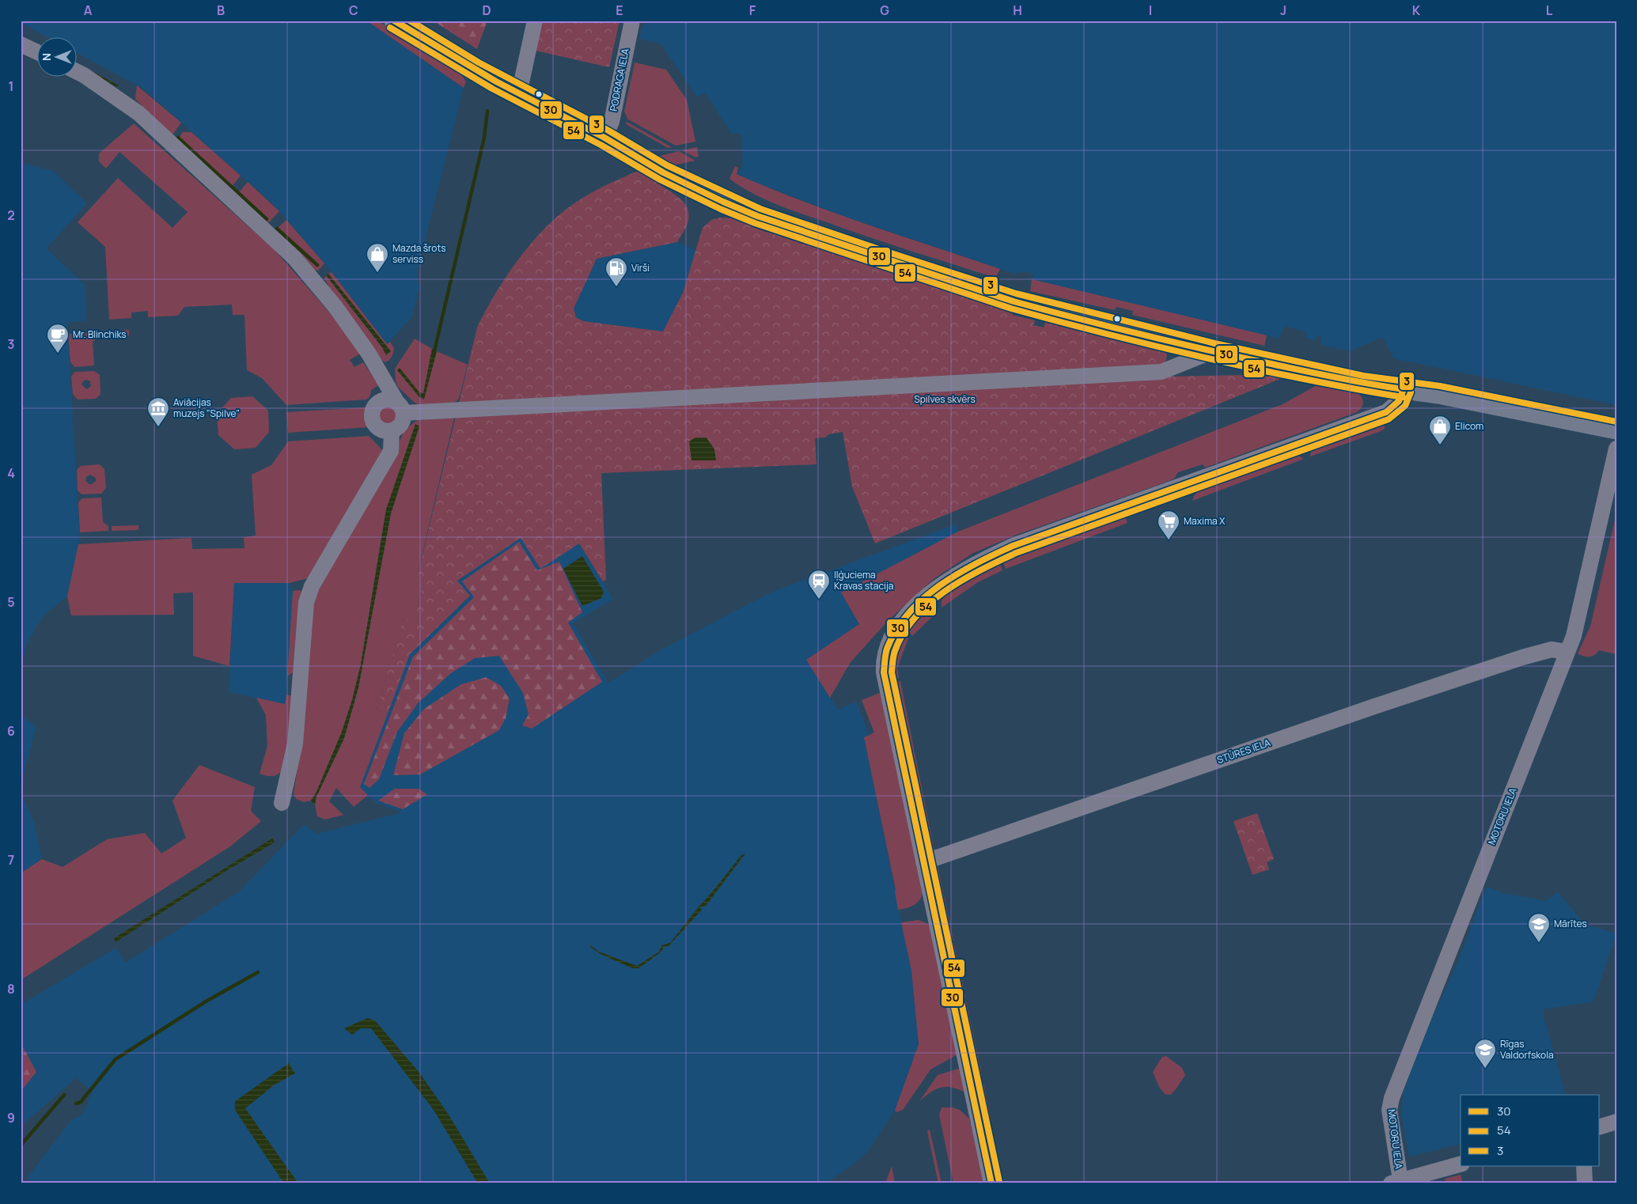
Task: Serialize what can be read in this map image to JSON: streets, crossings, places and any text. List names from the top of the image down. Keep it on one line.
{"streets":{"street":["PODRAGA IELA","STŪRES IELA","MOTORU IELA"]},"crossings":[["STŪRES IELA","MOTORU IELA"]],"parks":["Spilves skvērs"],"places":{"shop":["Mazda šrots serviss","Elicom"],"fuel station":["Virši"],"cafe":["Mr. Blinchiks"],"museum":["Aviācijas muzejs \"Spilve\""],"supermarket":["Maxima X"],"station":["Iļģuciema Kravas stacija"],"school or university":["Mārītes","Rīgas Valdorfskola"]},"lines":["transit line 30","transit line 3","transit line 54"],"legend":["30","54","3"],"north":"left","grid":{"columns":["A","B","C","D","E","F","G","H","I","J","K","L"],"rows":["1","2","3","4","5","6","7","8","9"]}}
